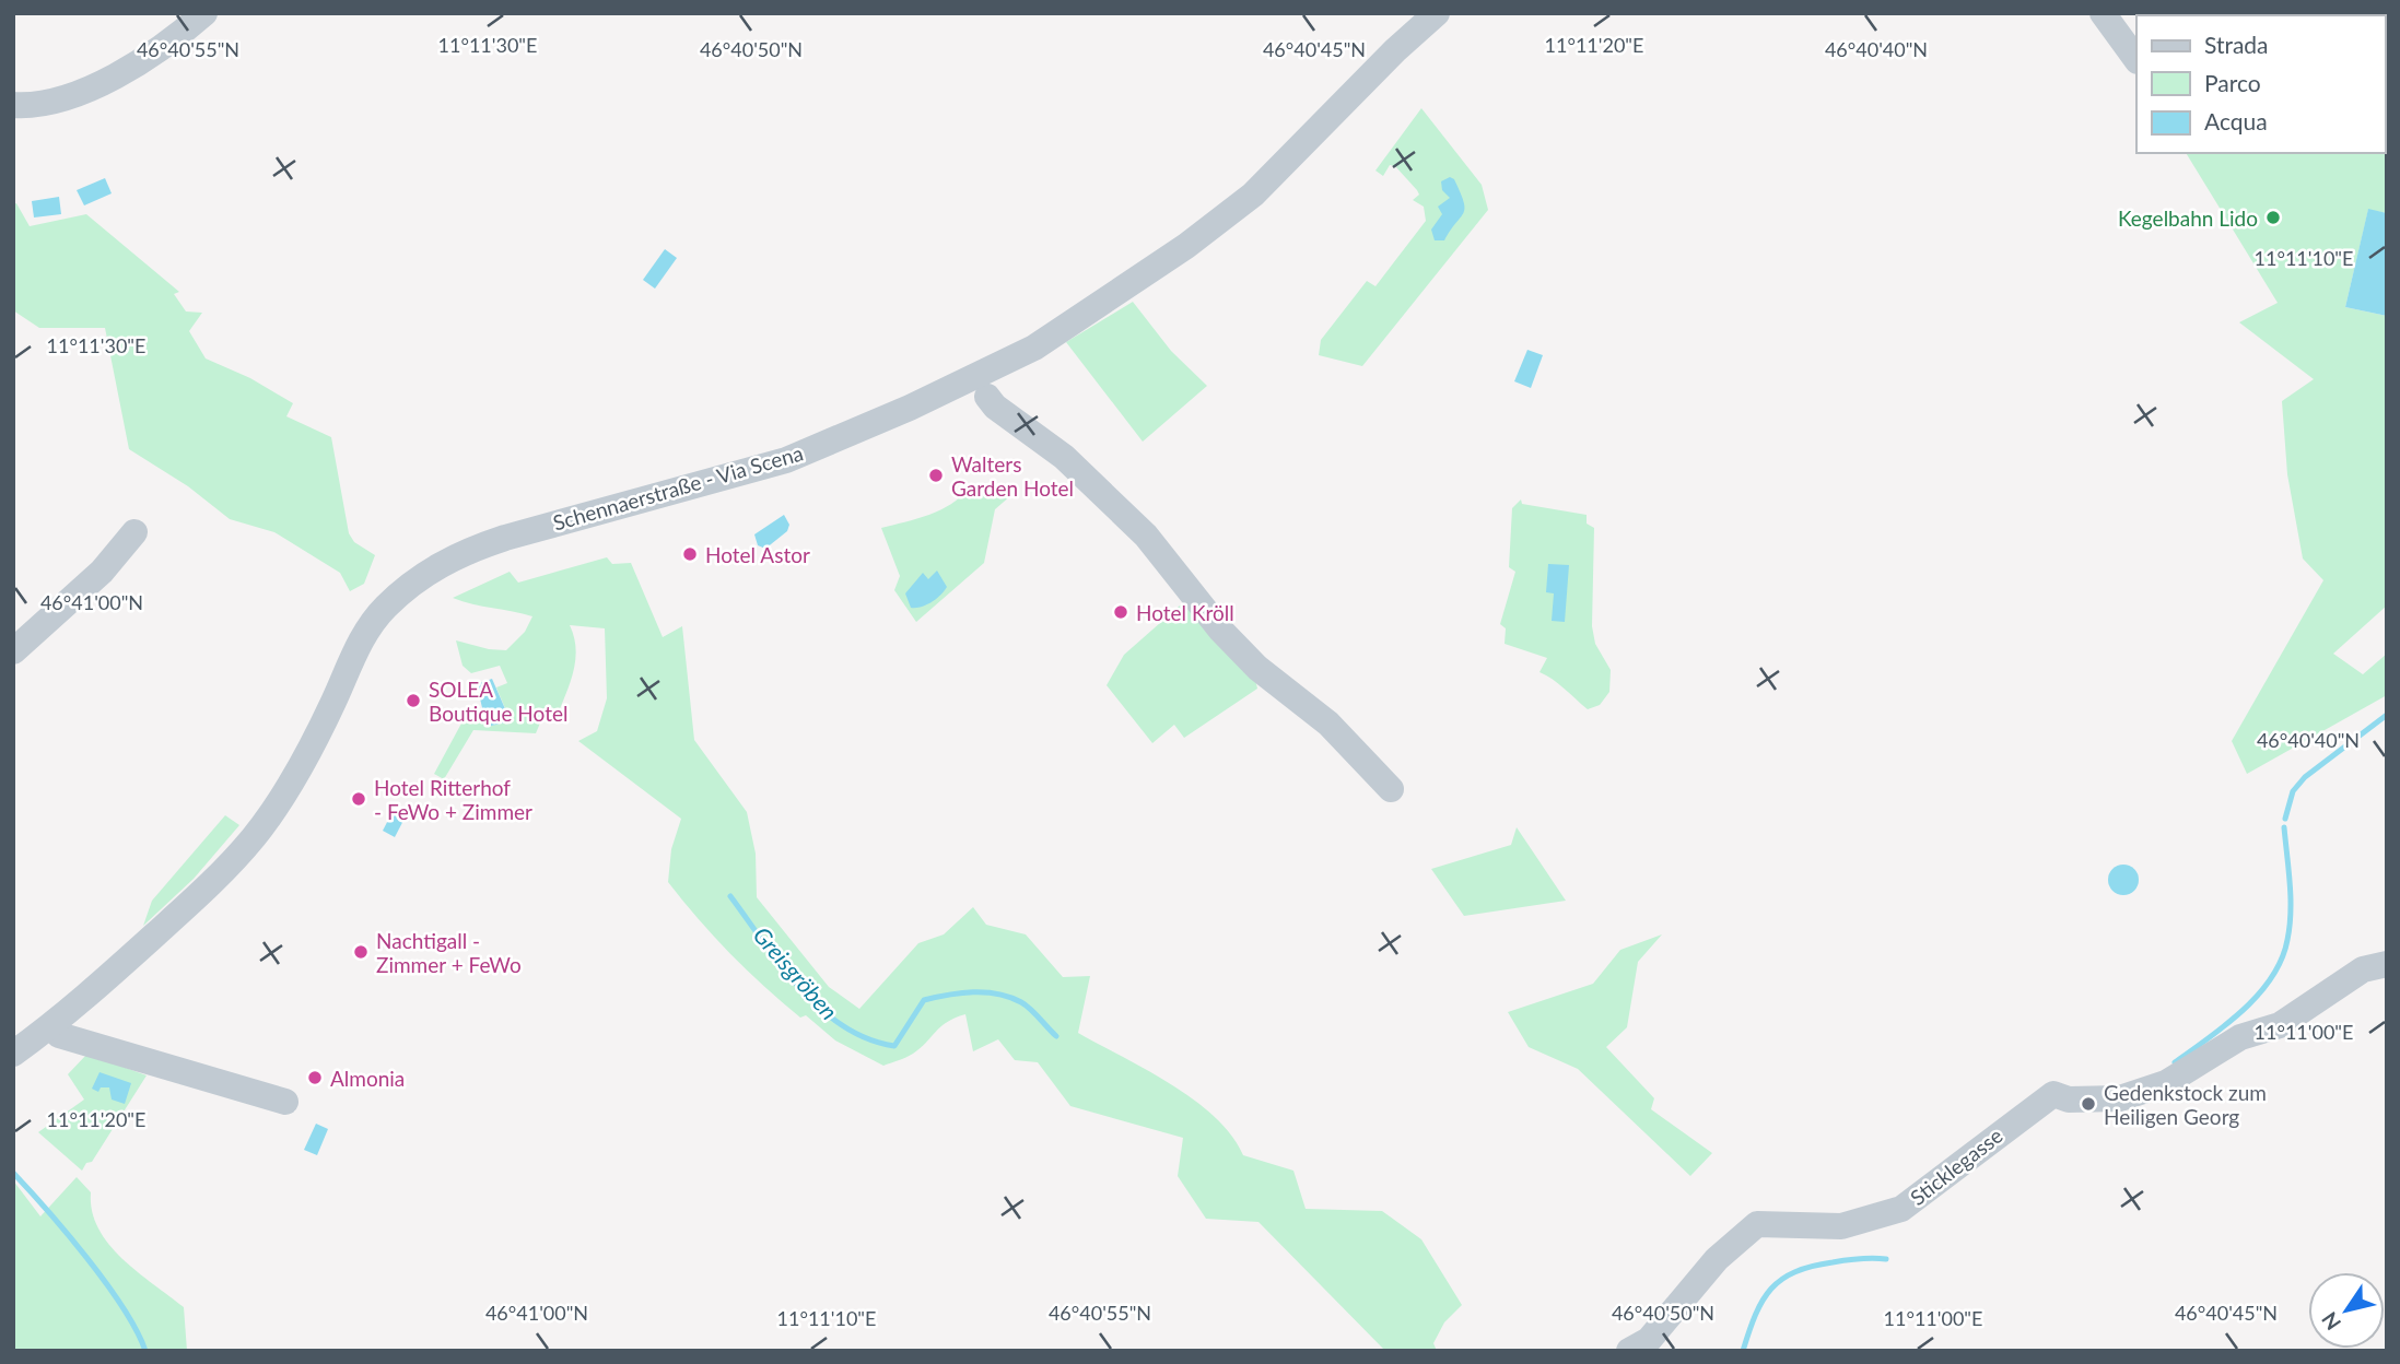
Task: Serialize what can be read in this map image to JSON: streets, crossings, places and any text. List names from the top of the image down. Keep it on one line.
{"streets":{"street":["Schennaerstraße - Via Scena","Sticklegasse"]},"water":["Greisgröben"],"places":["Kegelbahn Lido","Walters Garden Hotel","Hotel Astor","Hotel Kröll","SOLEA Boutique Hotel","Hotel Ritterhof - FeWo + Zimmer","Nachtigall - Zimmer + FeWo","Almonia","Gedenkstock zum Heiligen Georg"],"legend":["Strada","Parco","Acqua"],"north":"bottom left","coordinates":["11°11'30\"E","11°11'20\"E","46°40'50\"N","46°40'45\"N","46°40'55\"N","46°40'40\"N","11°11'10\"E","46°41'00\"N","11°11'00\"E"]}
